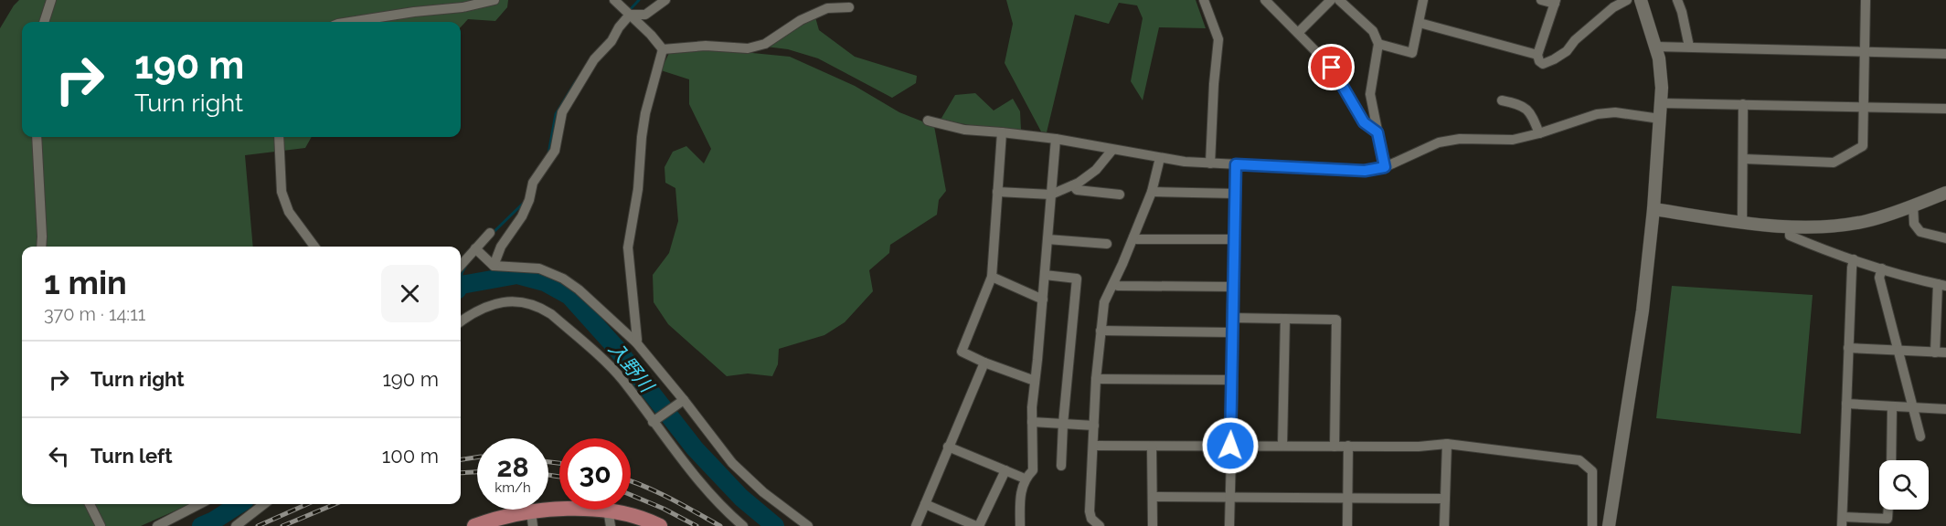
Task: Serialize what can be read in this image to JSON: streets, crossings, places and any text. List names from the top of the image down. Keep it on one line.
{"water":["入野川"],"page":{"turn":["190 m","Turn right"],"heading":["1 min","370 m · 14:11"],"list":[{"name":"Turn right","value":"190 m"},{"name":"Turn left","value":"100 m"}],"speed":"28 km/h","limit":"30"}}
